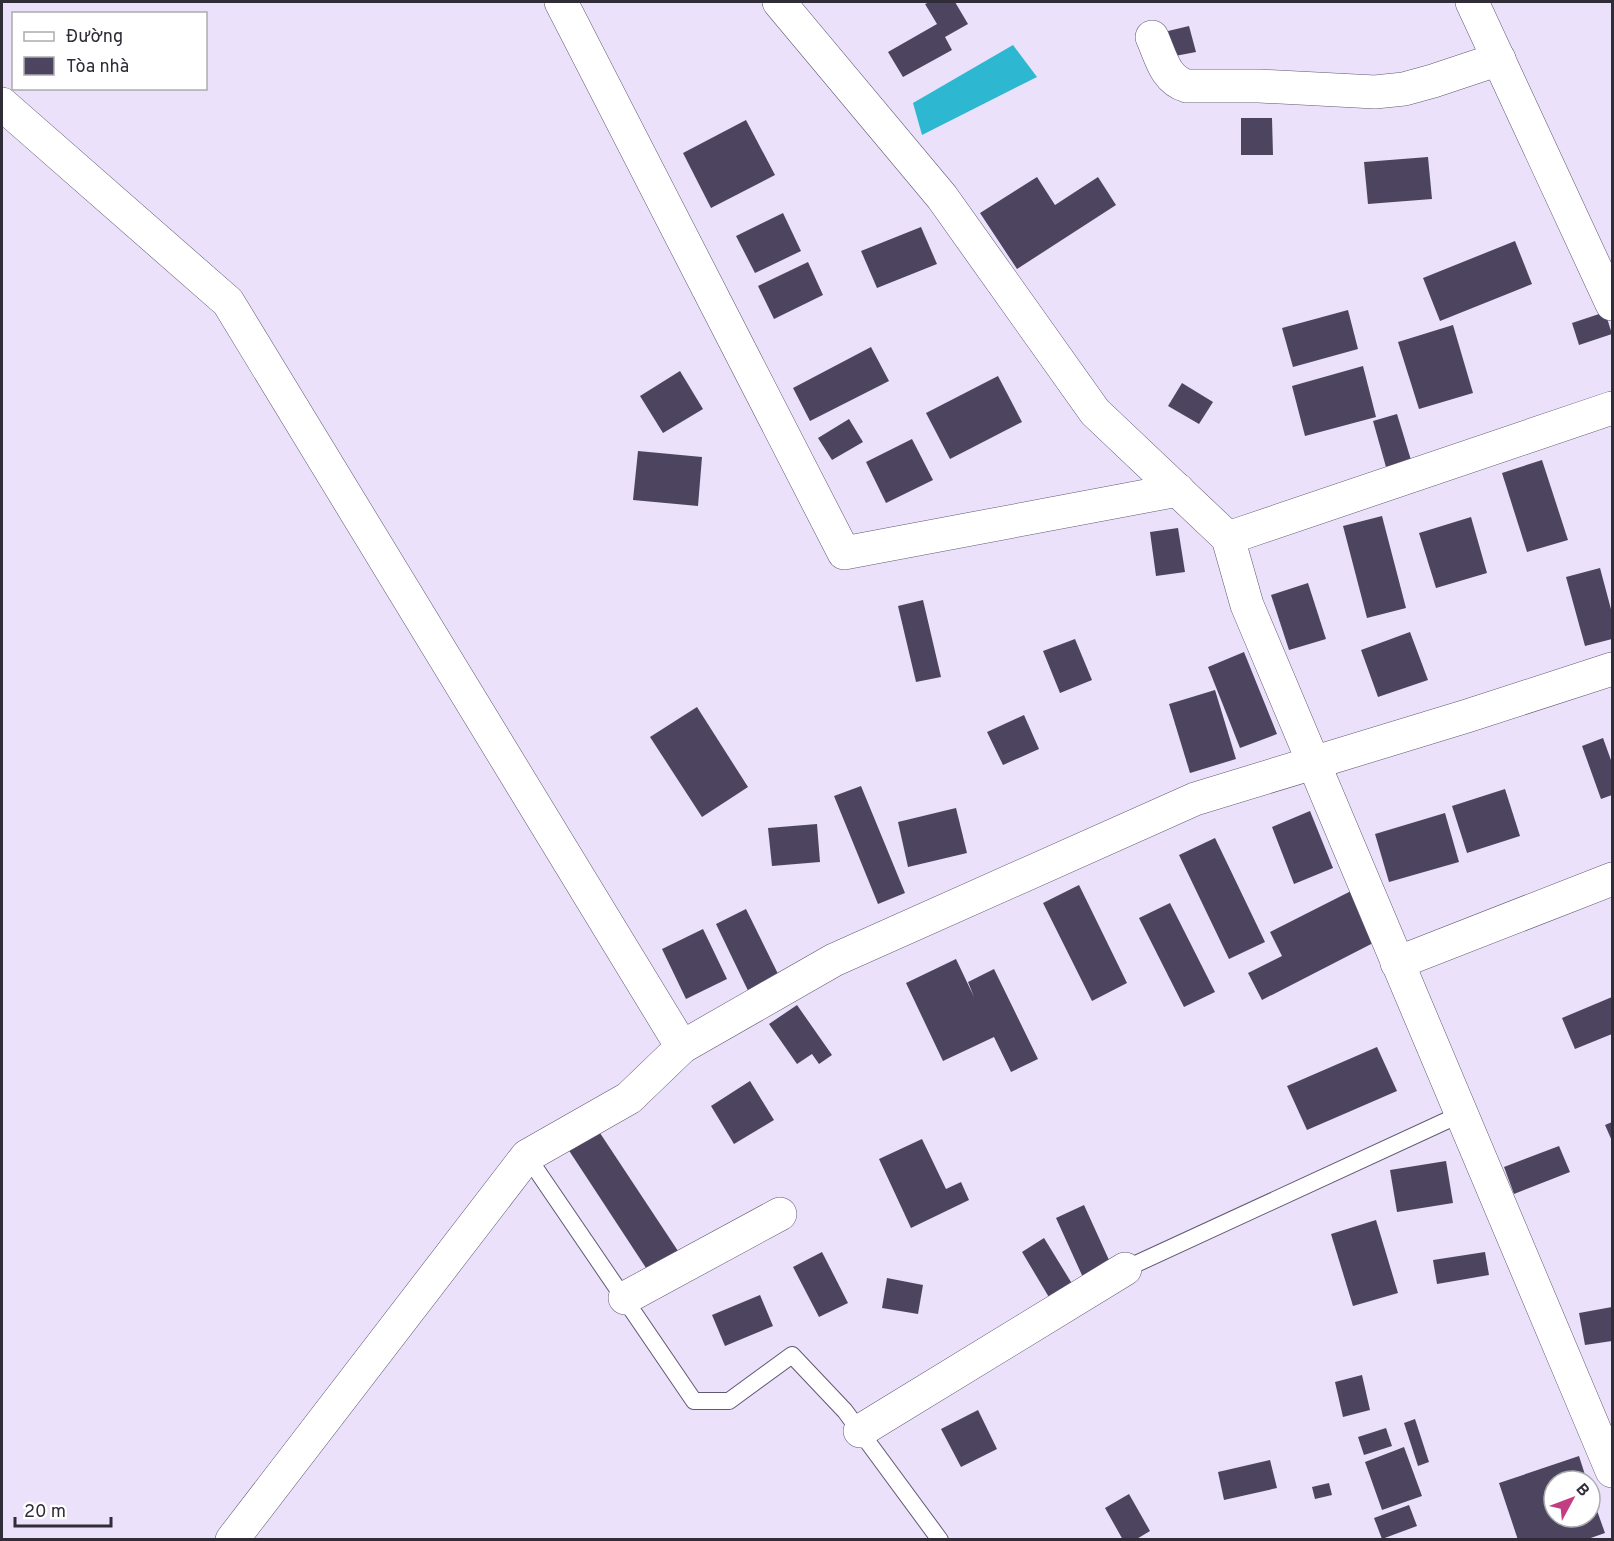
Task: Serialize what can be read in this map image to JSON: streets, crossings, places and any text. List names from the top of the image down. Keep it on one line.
{"legend":["Đường","Tòa nhà"],"scale_bar":"20 m","north":"top right"}
